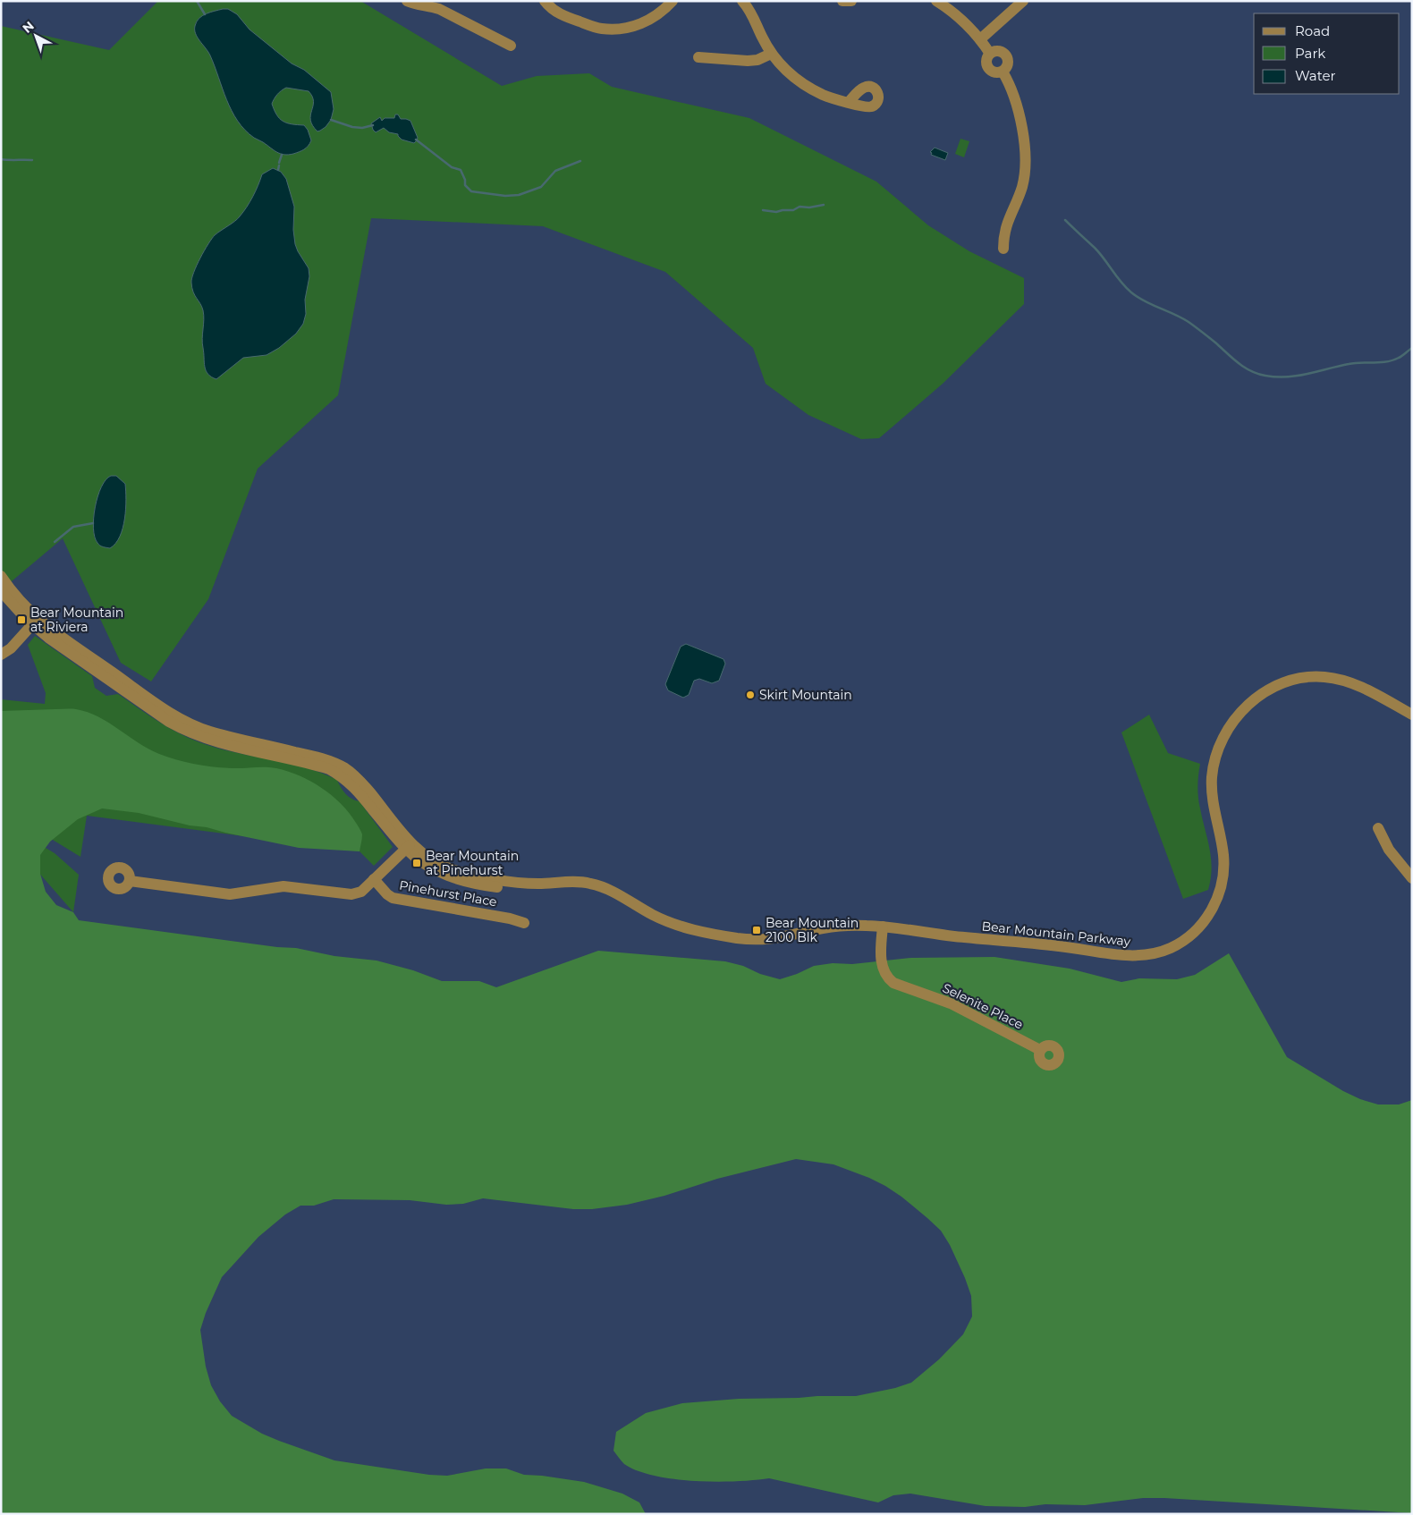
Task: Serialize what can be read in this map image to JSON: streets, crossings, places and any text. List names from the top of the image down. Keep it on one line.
{"streets":{"street":["Pinehurst Place","Bear Mountain Parkway","Selenite Place"]},"crossings":[["Bear Mountain Parkway","Selenite Place"]],"places":{"transit":["Bear Mountain at Riviera","Bear Mountain at Pinehurst","Bear Mountain 2100 Blk"],"other":["Skirt Mountain"]},"legend":["Road","Park","Water"],"north":"top left"}
